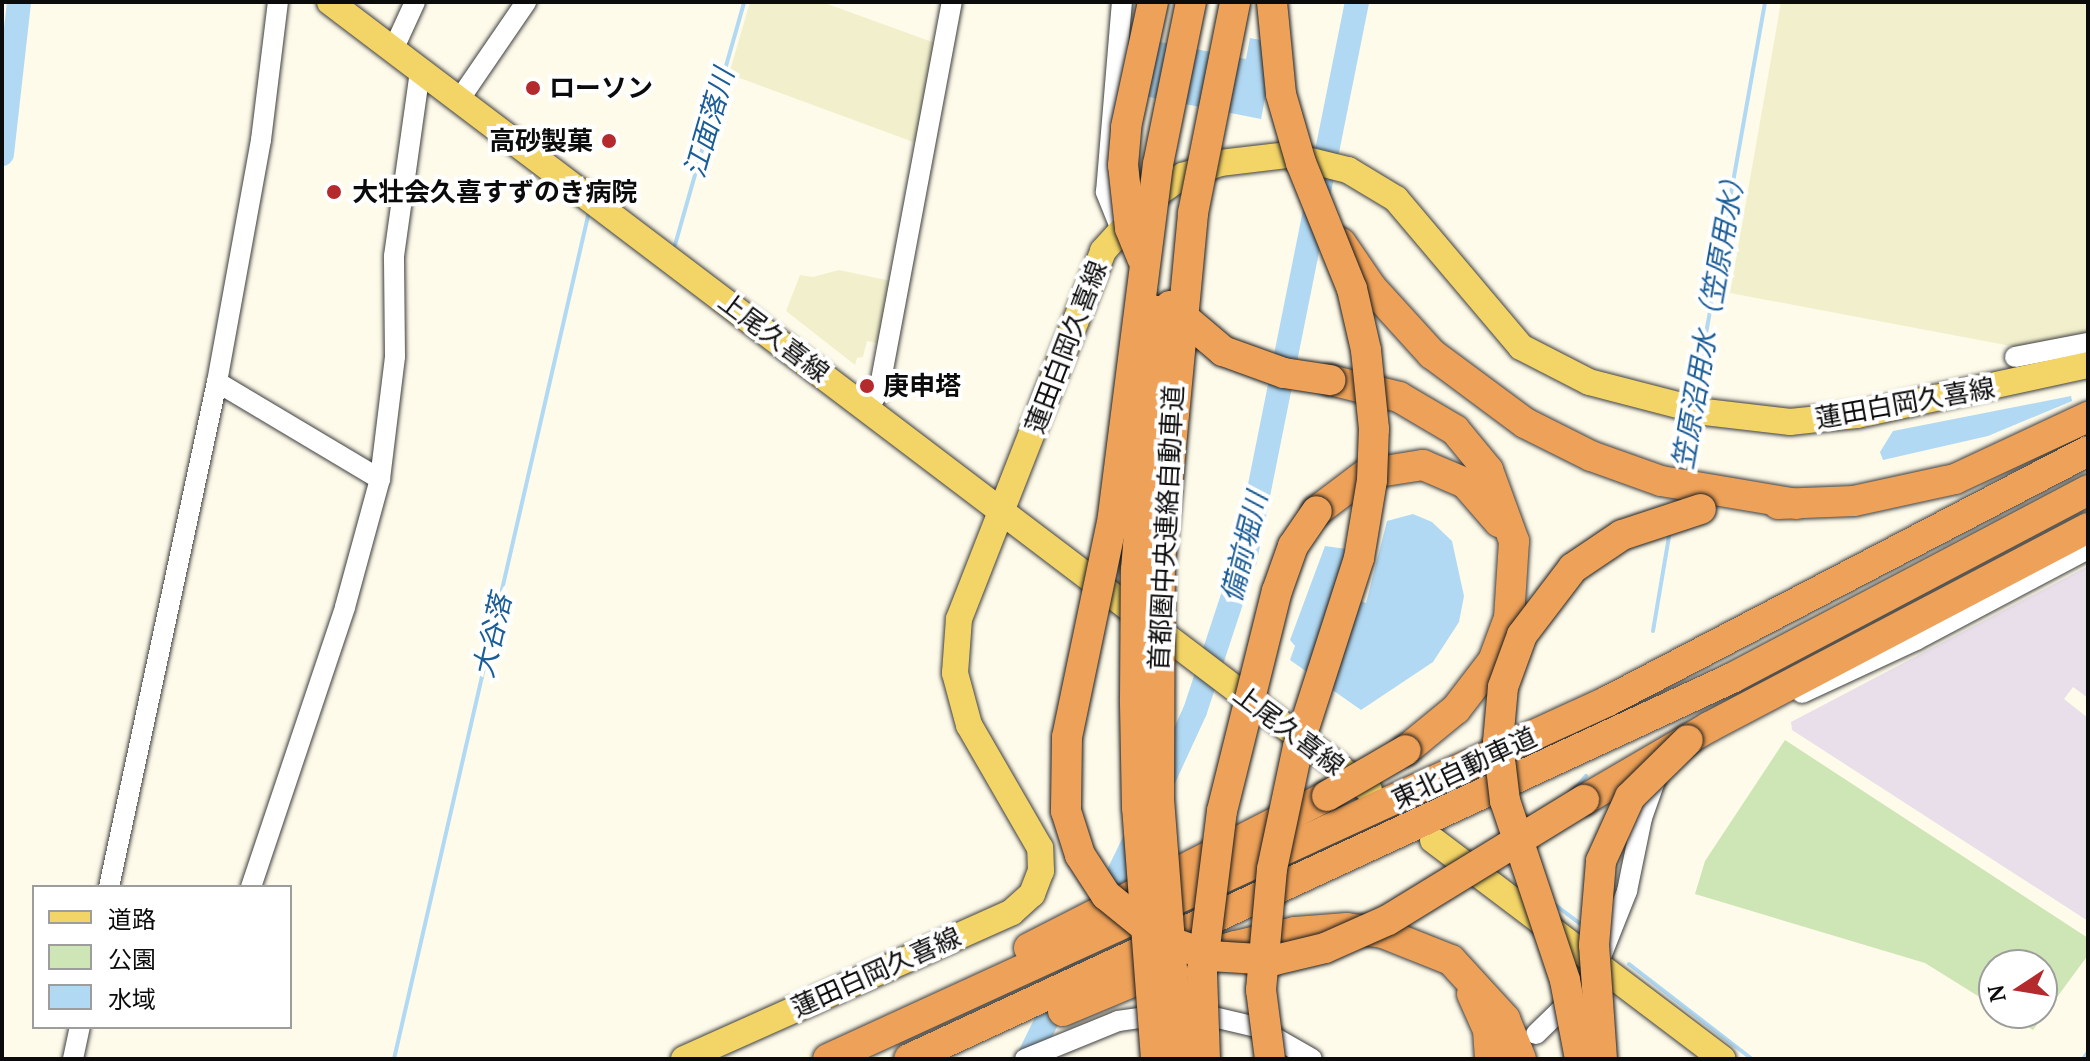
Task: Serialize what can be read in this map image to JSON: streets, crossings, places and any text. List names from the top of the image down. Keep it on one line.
{"streets":{"highway":["首都圏中央連絡自動車道","東北自動車道"],"main road":["上尾久喜線","蓮田白岡久喜線"]},"crossings":[["上尾久喜線","蓮田白岡久喜線"]],"water":["江面落川","笠原沼用水（笠原用水）","備前堀川","大谷落"],"places":["ローソン","高砂製菓","大壮会久喜すずのき病院","庚申塔"],"legend":["道路","公園","水域"],"north":"left"}
